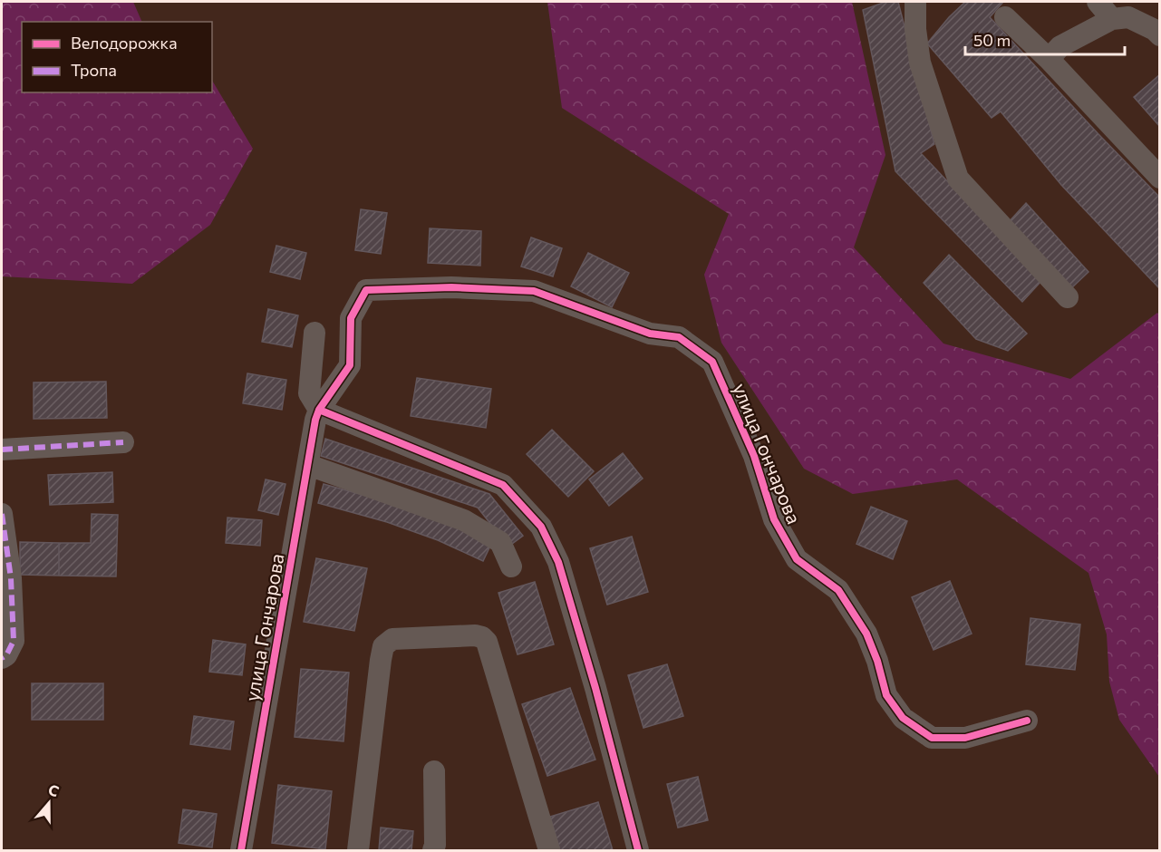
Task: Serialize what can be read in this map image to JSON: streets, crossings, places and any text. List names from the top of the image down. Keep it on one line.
{"streets":{"street":["улица Гончарова"]},"legend":["Велодорожка","Тропа"],"scale_bar":"50 m","north":"top"}
